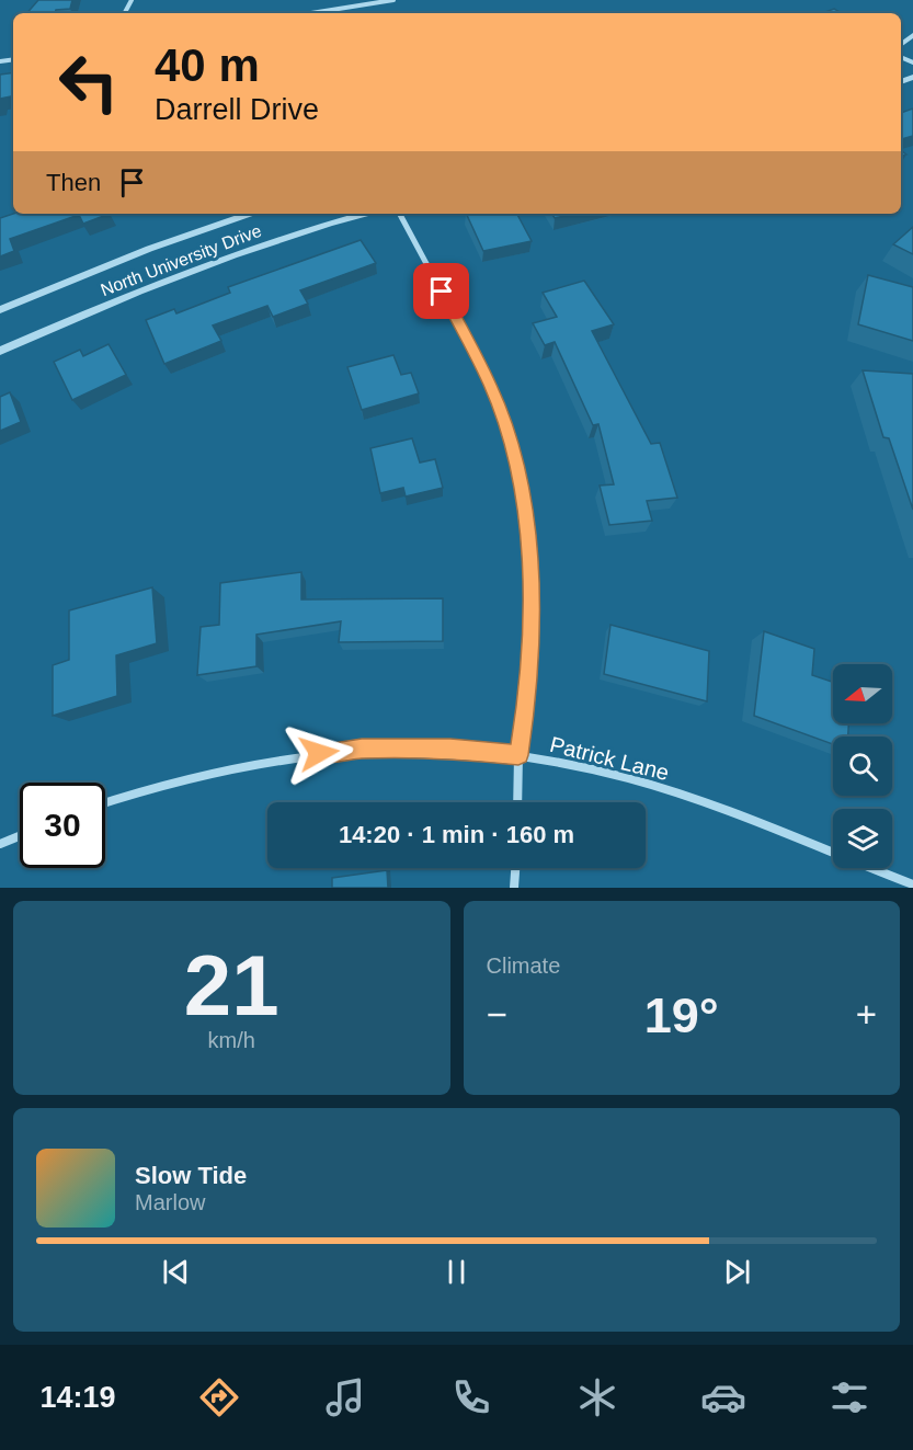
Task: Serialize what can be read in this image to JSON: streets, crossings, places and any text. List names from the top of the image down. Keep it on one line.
{"streets":{"street":["North University Drive","Patrick Lane"]},"north":"left","page":{"turn":["40 m","Darrell Drive"],"then":"Then","limit":"30","trip":"14:20 · 1 min · 160 m","tile":[["21","km/h"],"Climate"],"heat":["−","19°","+"],"song":["Slow Tide","Marlow"],"tabs":"14:19"}}
